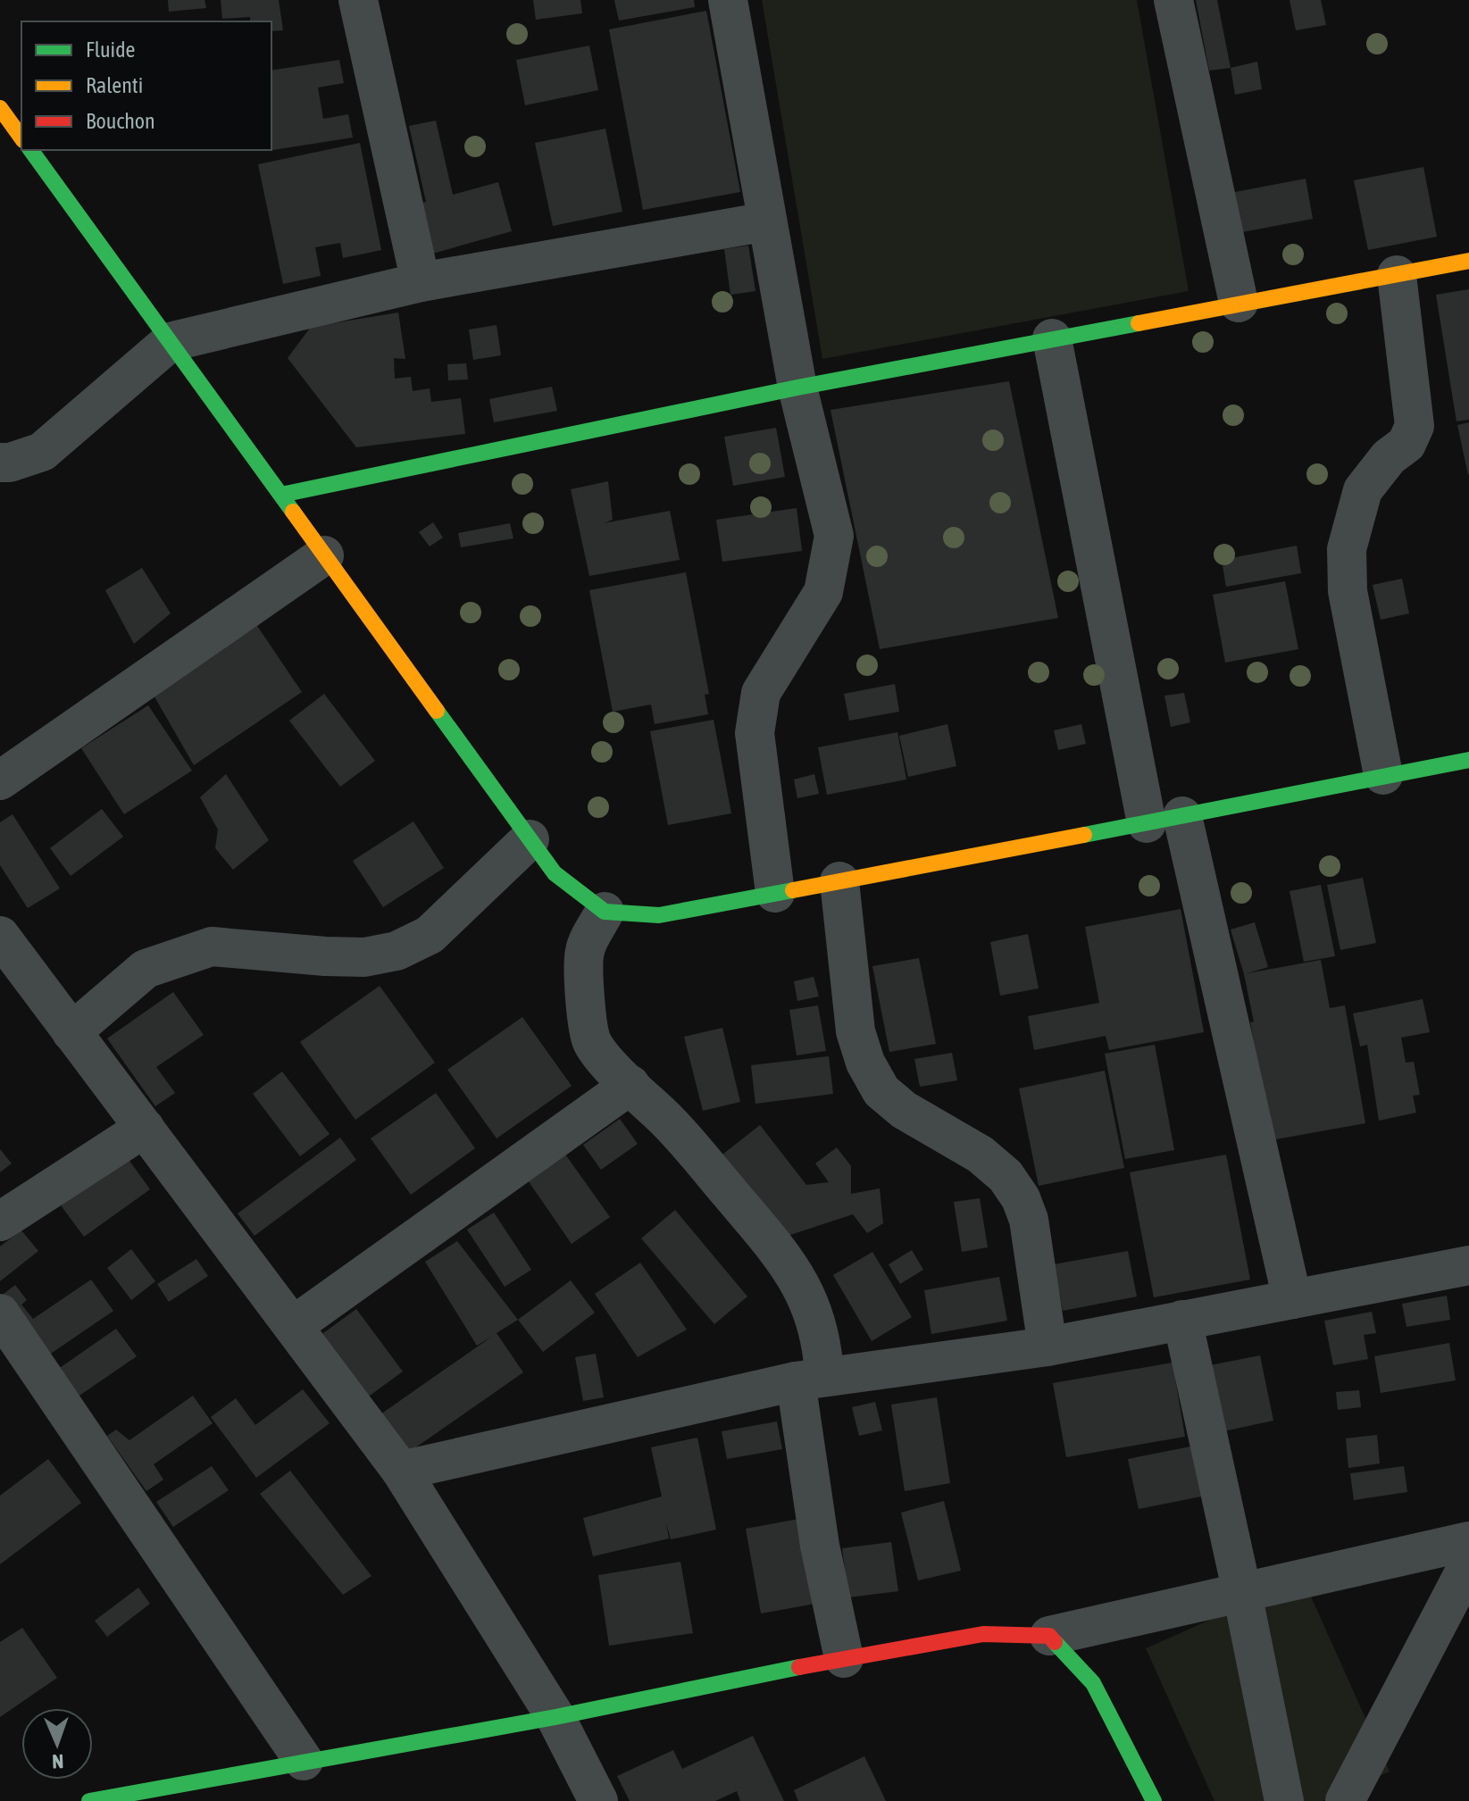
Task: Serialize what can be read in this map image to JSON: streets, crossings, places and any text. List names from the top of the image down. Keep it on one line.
{"legend":["Fluide","Ralenti","Bouchon"],"north":"bottom"}
